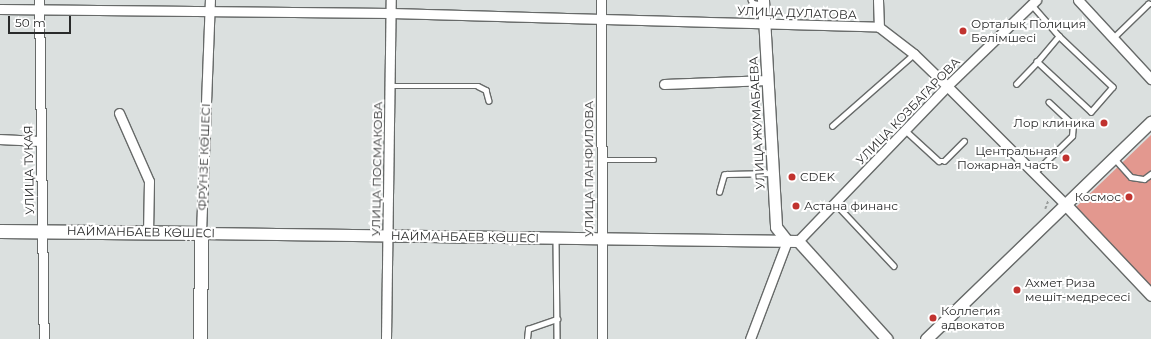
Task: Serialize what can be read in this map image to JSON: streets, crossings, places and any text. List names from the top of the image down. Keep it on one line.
{"streets":{"main road":["ФРУНЗЕ КӨШЕСІ","НАЙМАНБАЕВ КӨШЕСІ"],"street":["УЛИЦА ДУЛАТОВА","УЛИЦА КОЗБАГАРОВА","УЛИЦА ЖУМАБАЕВА","УЛИЦА ПОСМАКОВА","УЛИЦА ПАНФИЛОВА","УЛИЦА ТУКАЯ"]},"crossings":[["УЛИЦА ДУЛАТОВА","УЛИЦА ЖУМАБАЕВА"],["УЛИЦА ДУЛАТОВА","ФРУНЗЕ КӨШЕСІ"],["УЛИЦА ДУЛАТОВА","УЛИЦА ПОСМАКОВА"],["УЛИЦА ДУЛАТОВА","УЛИЦА ПАНФИЛОВА"],["УЛИЦА ДУЛАТОВА","УЛИЦА ТУКАЯ"],["УЛИЦА КОЗБАГАРОВА","УЛИЦА ЖУМАБАЕВА"],["УЛИЦА КОЗБАГАРОВА","НАЙМАНБАЕВ КӨШЕСІ"],["УЛИЦА ЖУМАБАЕВА","НАЙМАНБАЕВ КӨШЕСІ"],["ФРУНЗЕ КӨШЕСІ","НАЙМАНБАЕВ КӨШЕСІ"],["УЛИЦА ПОСМАКОВА","НАЙМАНБАЕВ КӨШЕСІ"],["УЛИЦА ПАНФИЛОВА","НАЙМАНБАЕВ КӨШЕСІ"],["УЛИЦА ТУКАЯ","НАЙМАНБАЕВ КӨШЕСІ"]],"places":["Орталық Полиция Бөлімшесі","Лор клиника","Центральная Пожарная часть","CDEK","Космос","Астана финанс","Ахмет Риза мешіт-медресесі","Коллегия адвокатов"],"scale_bar":"50 m"}
